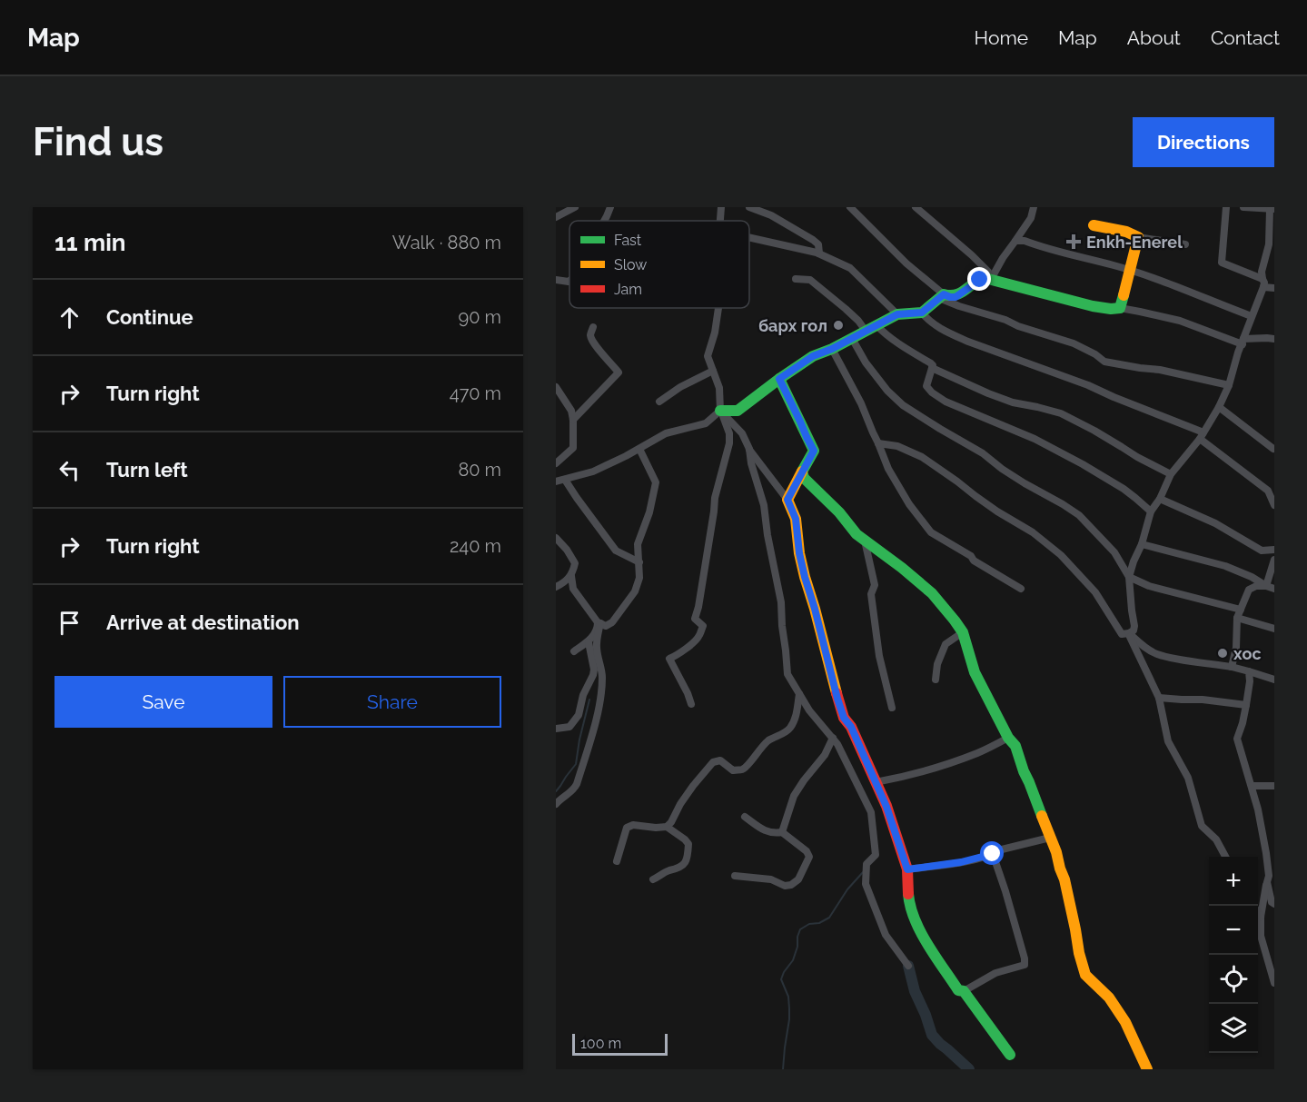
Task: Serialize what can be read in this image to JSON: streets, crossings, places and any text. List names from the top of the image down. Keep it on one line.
{"places":{"health":["Enkh-Enerel"],"other":["барх гол","хос"]},"legend":["Fast","Slow","Jam"],"scale_bar":"100 m","page":{"header":"Map","nav":["Home","Map","About","Contact"],"buttons":["Directions",["Save","Share"]],"title":"Find us","heading":["11 min","Walk · 880 m"],"list":[["Continue","90 m"],["Turn right","470 m"],["Turn left","80 m"],["Turn right","240 m"],"Arrive at destination"],"map_buttons":["+","−"],"scale":"100 m"}}
